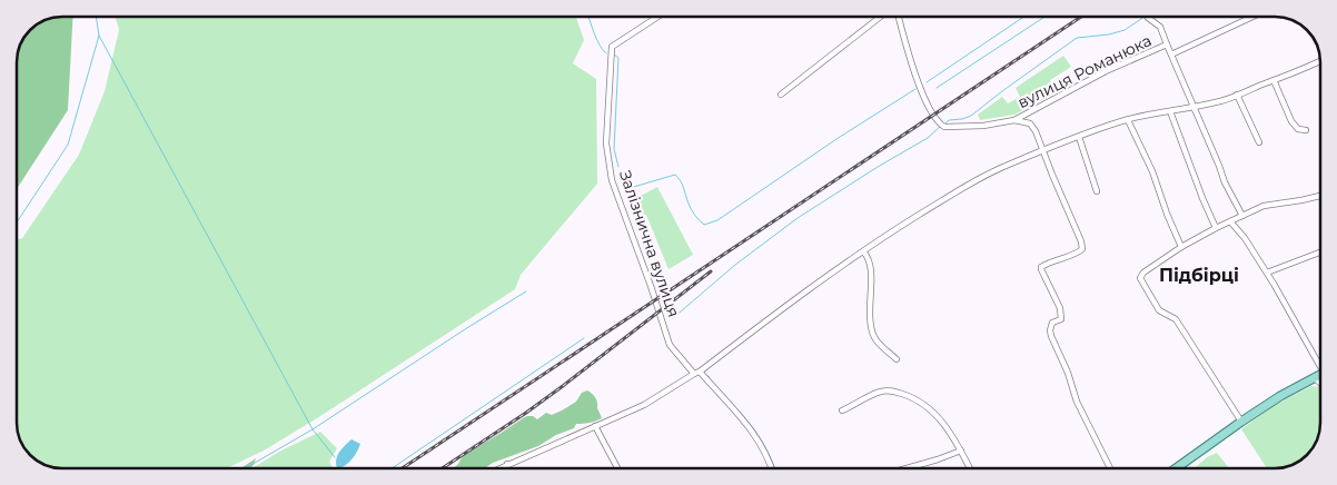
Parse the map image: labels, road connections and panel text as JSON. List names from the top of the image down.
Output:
{
  "streets": {
    "street": ["вулиця Романюка", "Залізнична вулиця"]
  },
  "districts": ["Підбірці"]
}
